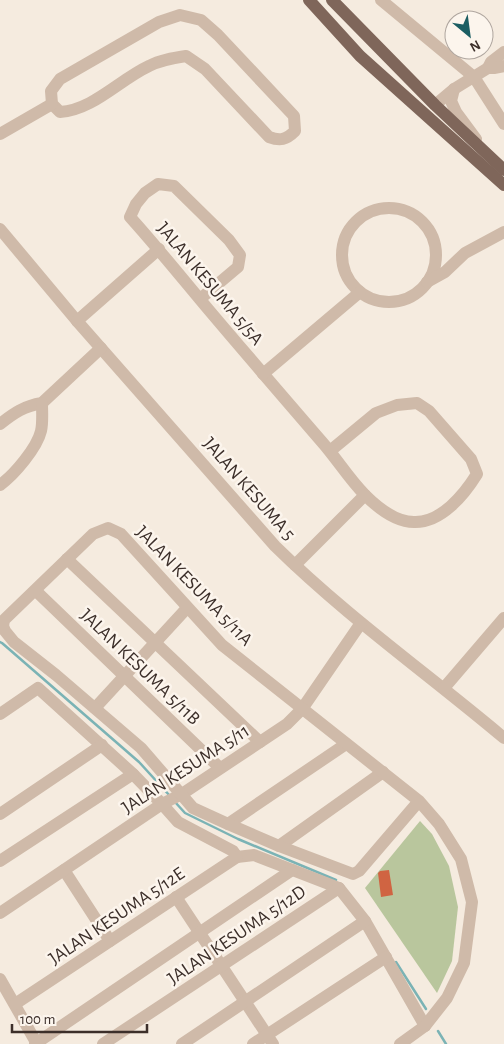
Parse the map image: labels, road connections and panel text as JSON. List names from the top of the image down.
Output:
{
  "streets": {
    "street": [
      "JALAN KESUMA 5/5A",
      "JALAN KESUMA 5",
      "JALAN KESUMA 5/11A",
      "JALAN KESUMA 5/11B",
      "JALAN KESUMA 5/11",
      "JALAN KESUMA 5/12E",
      "JALAN KESUMA 5/12D"
    ]
  },
  "crossings": [
    ["JALAN KESUMA 5", "JALAN KESUMA 5/11"],
    ["JALAN KESUMA 5/11A", "JALAN KESUMA 5/11B"],
    ["JALAN KESUMA 5/11A", "JALAN KESUMA 5/11"],
    ["JALAN KESUMA 5/11B", "JALAN KESUMA 5/11"]
  ],
  "scale_bar": "100 m",
  "north": "bottom right"
}
